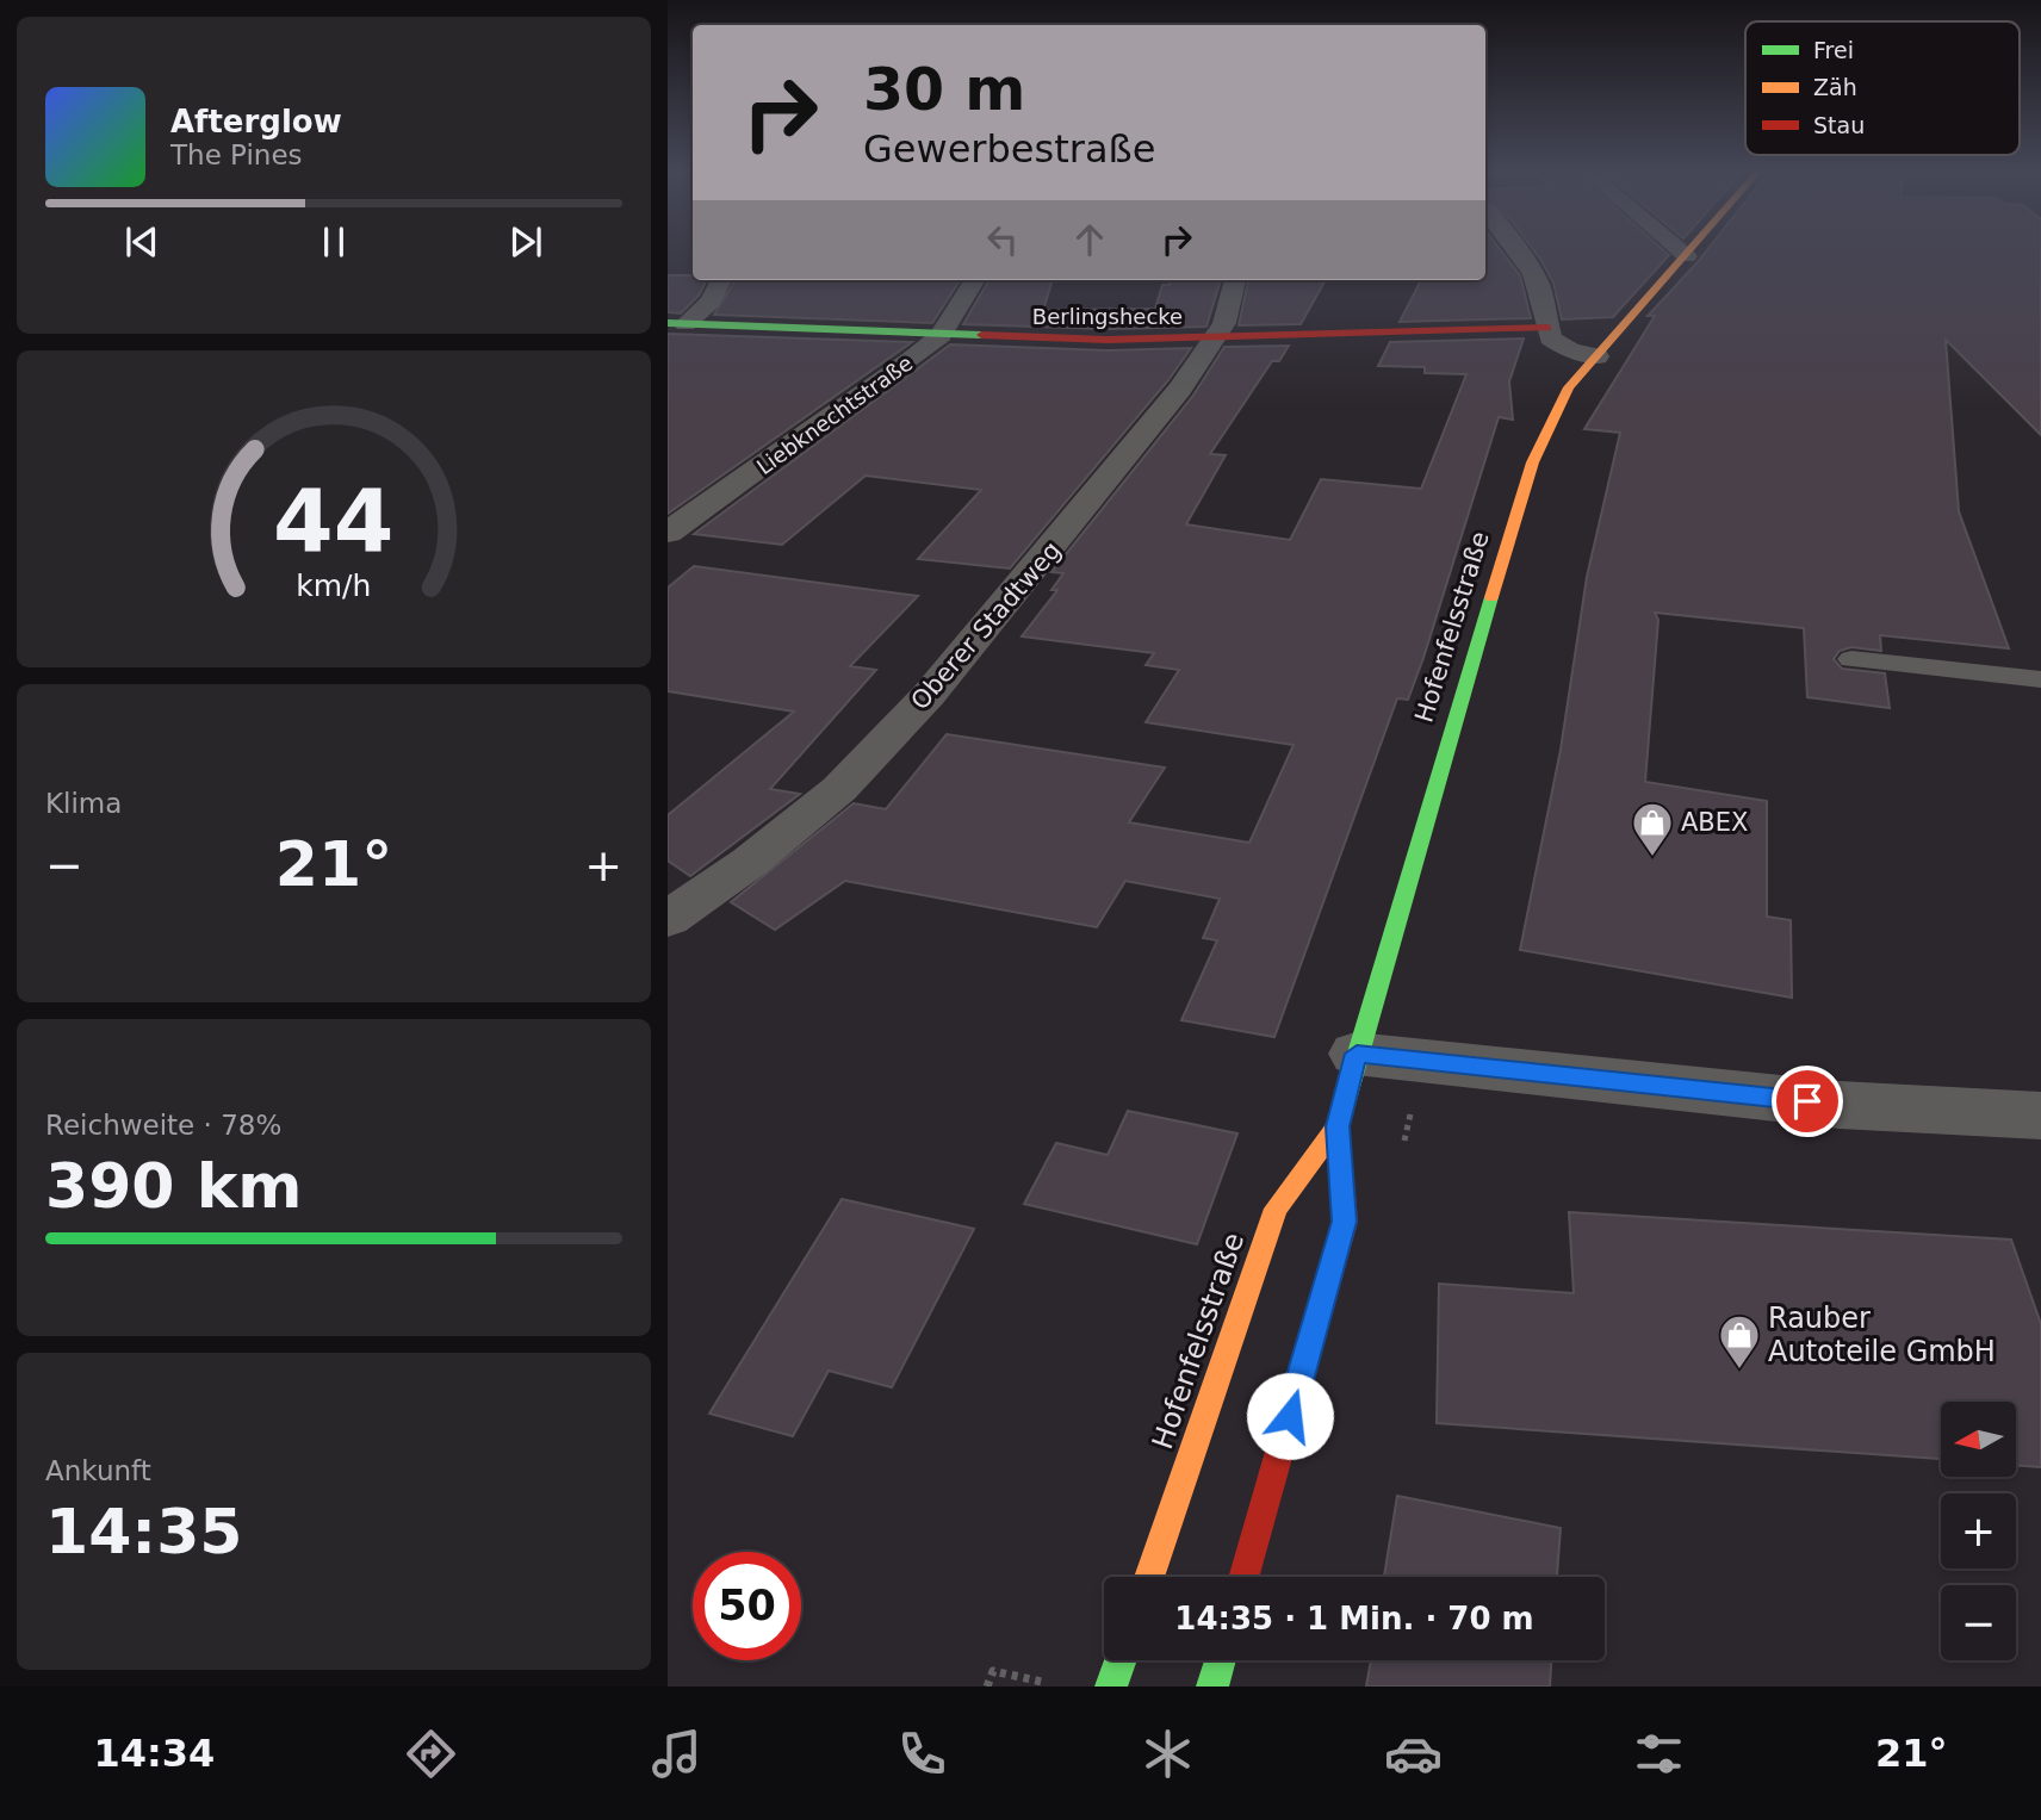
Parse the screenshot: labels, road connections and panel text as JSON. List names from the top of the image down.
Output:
{
  "streets": {
    "main road": ["Berlingshecke", "Hofenfelsstraße"],
    "street": ["Liebknechtstraße", "Oberer Stadtweg"]
  },
  "crossings": [
    ["Berlingshecke", "Liebknechtstraße"],
    ["Berlingshecke", "Oberer Stadtweg"]
  ],
  "places": {
    "shop": ["ABEX", "Rauber Autoteile GmbH"]
  },
  "legend": ["Frei", "Zäh", "Stau"],
  "north": "left",
  "page": {
    "turn": ["30 m", "Gewerbestraße"],
    "song": ["Afterglow", "The Pines"],
    "tile": [
      "Klima",
      ["Reichweite · 78%", "390 km"],
      ["Ankunft", "14:35"]
    ],
    "heat": ["−", "21°", "+"],
    "map_buttons": ["+", "−"],
    "limit": "50",
    "trip": "14:35 · 1 Min. · 70 m",
    "tabs": ["14:34", "21°"],
    "gauge": ["44", "km/h"]
  }
}
